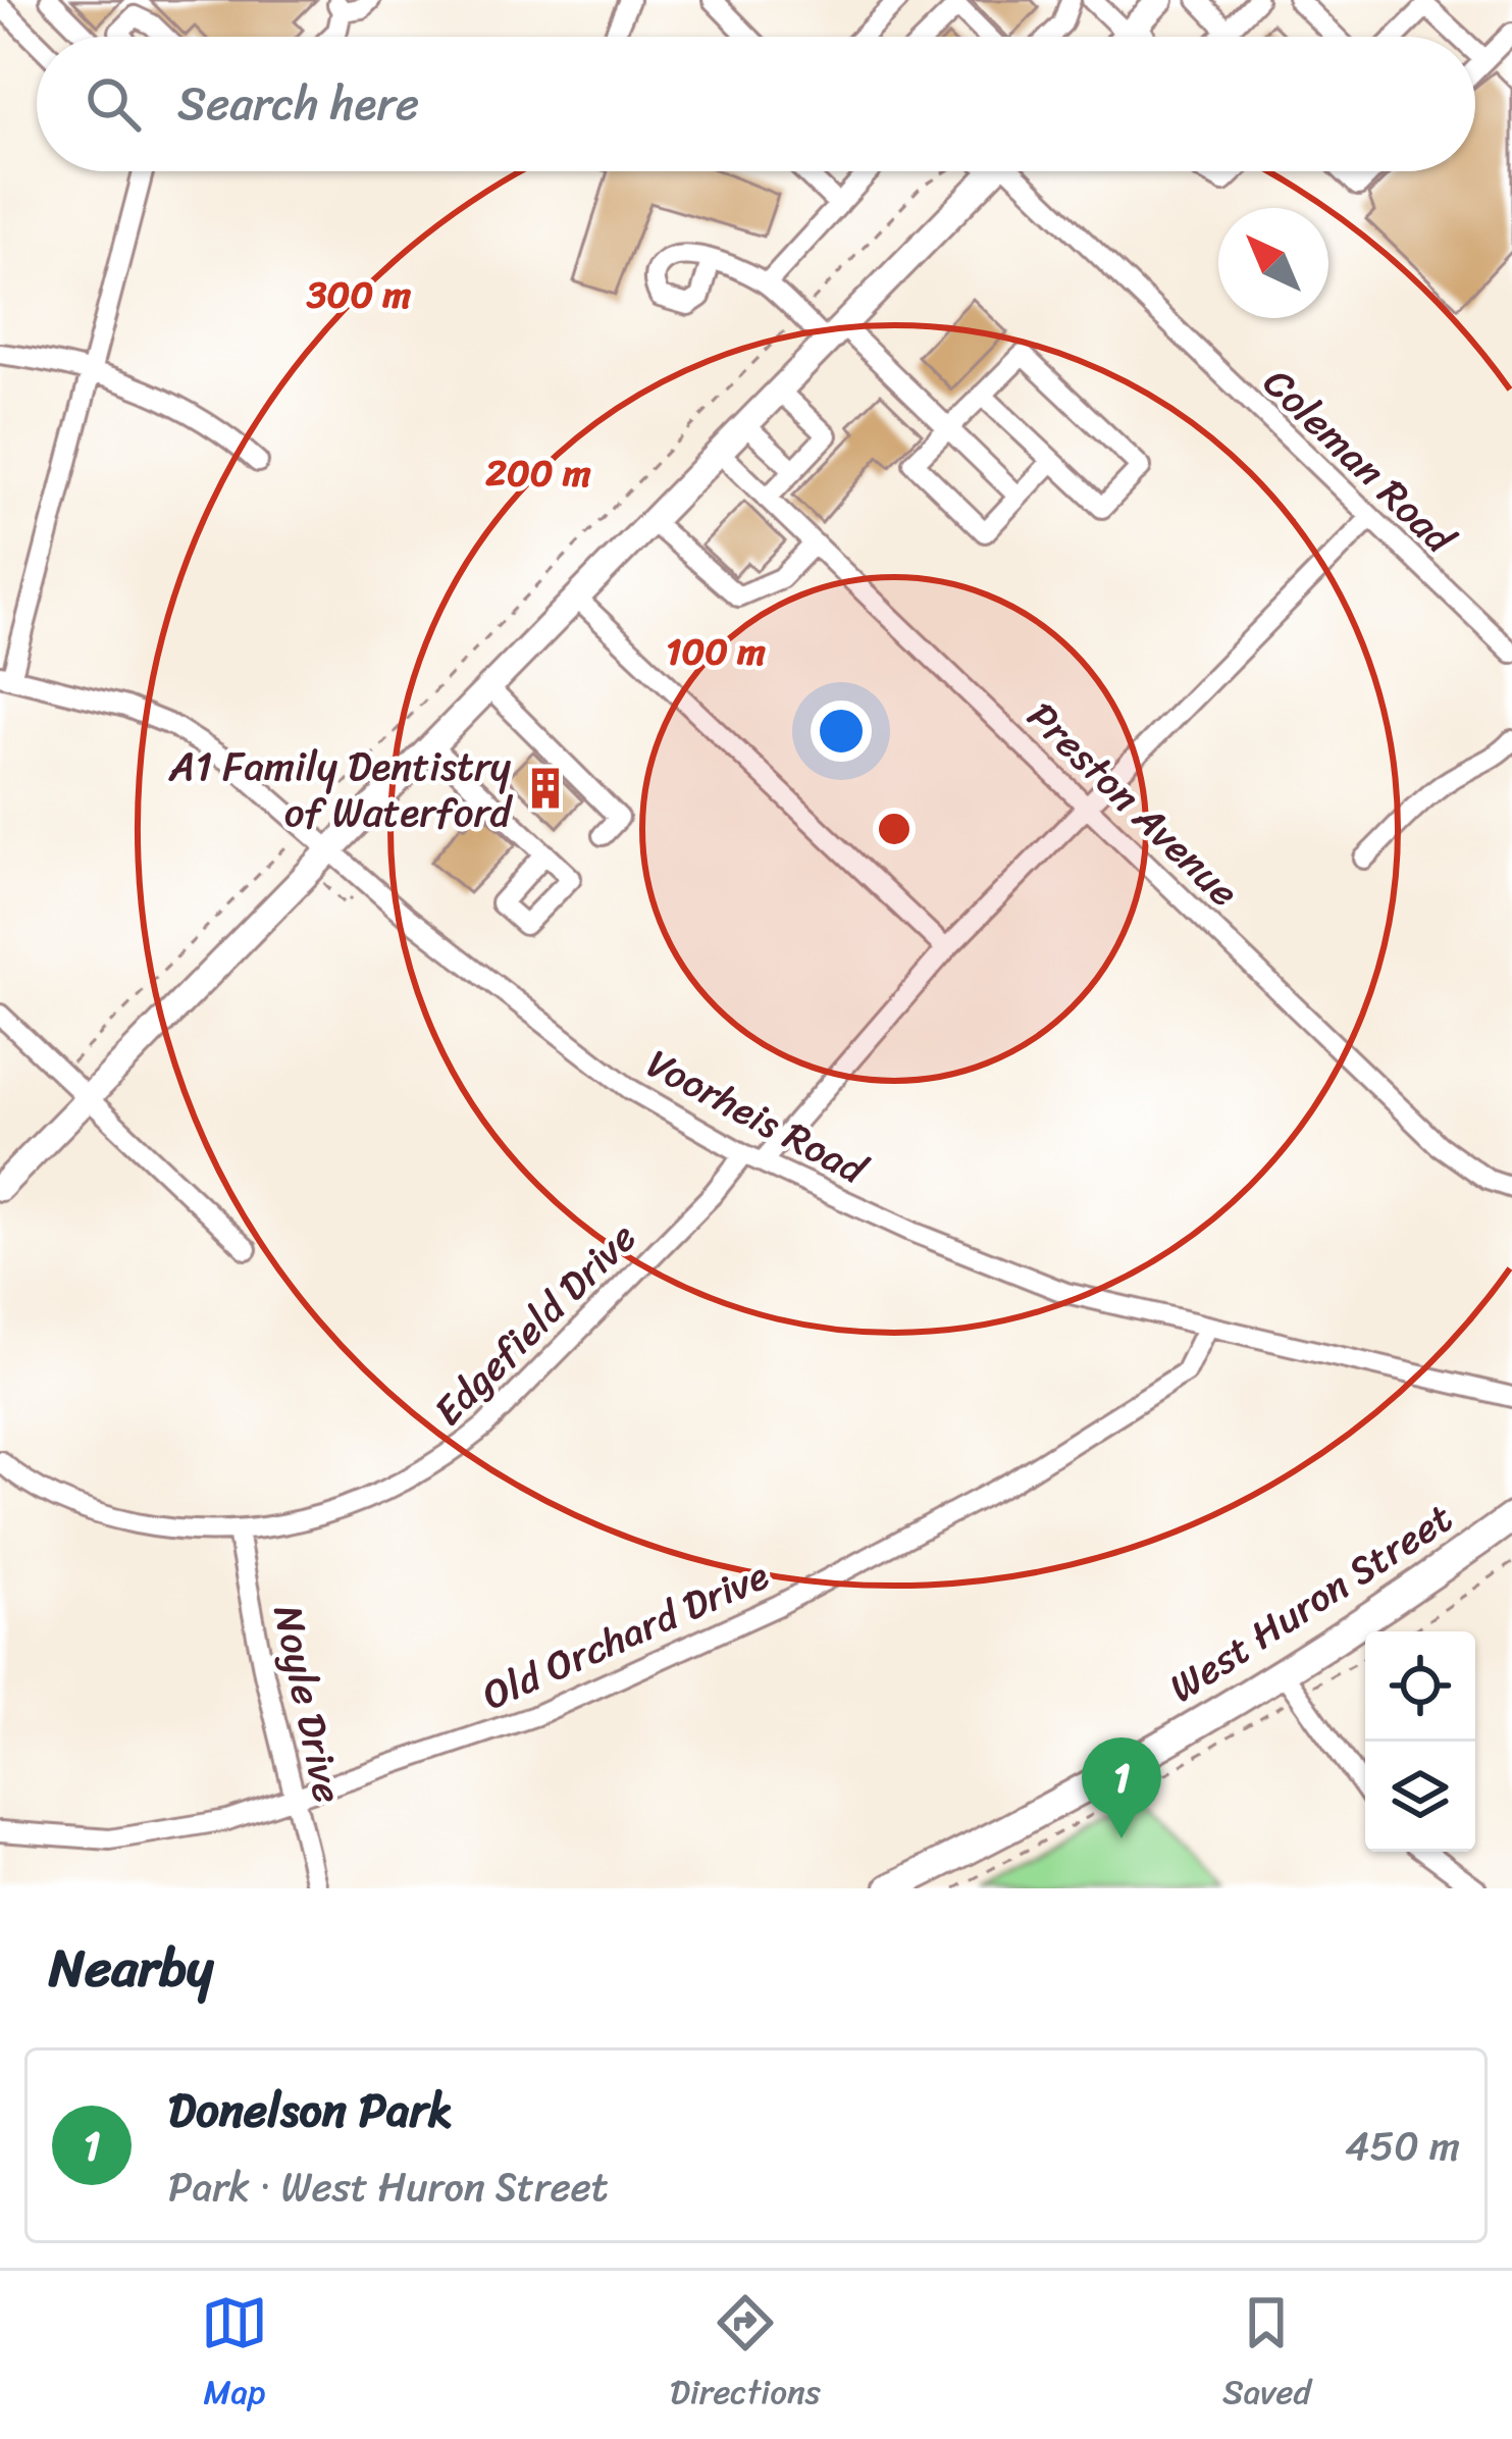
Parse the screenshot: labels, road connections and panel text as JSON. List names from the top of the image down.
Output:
{
  "streets": {
    "highway": ["West Huron Street"],
    "street": [
      "Coleman Road",
      "Preston Avenue",
      "Voorheis Road",
      "Edgefield Drive",
      "Old Orchard Drive",
      "Noyle Drive"
    ]
  },
  "crossings": [
    ["Coleman Road", "Edgefield Drive"],
    ["Preston Avenue", "Edgefield Drive"],
    ["Voorheis Road", "Edgefield Drive"],
    ["Voorheis Road", "Old Orchard Drive"],
    ["Edgefield Drive", "Noyle Drive"],
    ["Old Orchard Drive", "Noyle Drive"]
  ],
  "places": {
    "building": ["A1 Family Dentistry of Waterford"]
  },
  "north": "top left",
  "page": {
    "search": "Search here",
    "pins": "1",
    "heading": "Nearby",
    "list": [
      {
        "mark": "1",
        "name": "Donelson Park",
        "note": "Park · West Huron Street",
        "value": "450 m"
      }
    ],
    "nav": ["Map", "Directions", "Saved"]
  },
  "rings": ["300 m", "200 m", "100 m"]
}
